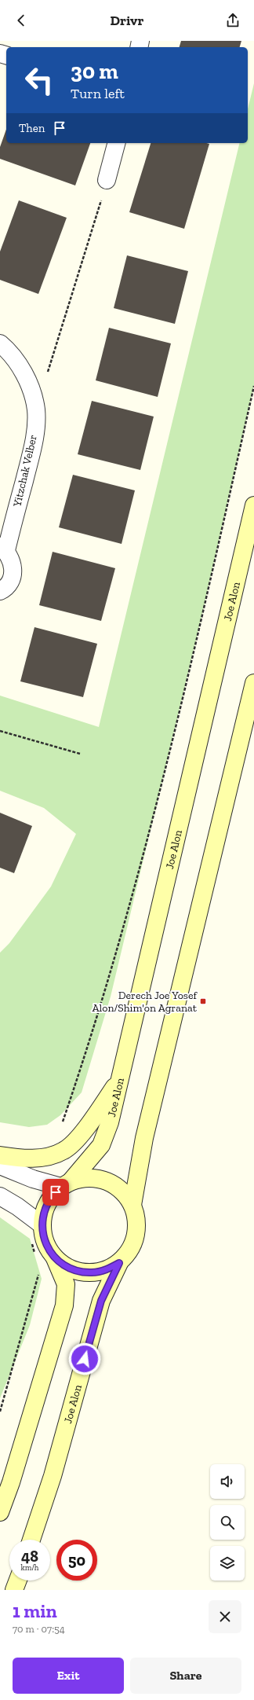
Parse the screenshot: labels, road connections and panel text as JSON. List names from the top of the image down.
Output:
{
  "streets": {
    "main road": ["Joe Alon"],
    "street": ["Yitzchak Velber"]
  },
  "places": {
    "transit": ["Derech Joe Yosef Alon/Shim'on Agranat"]
  },
  "page": {
    "header": "Drivr",
    "turn": ["30 m", "Turn left"],
    "then": "Then",
    "speed": "48 km/h",
    "limit": "50",
    "heading": ["1 min", "70 m · 07:54"],
    "buttons": ["Exit", "Share"]
  }
}
